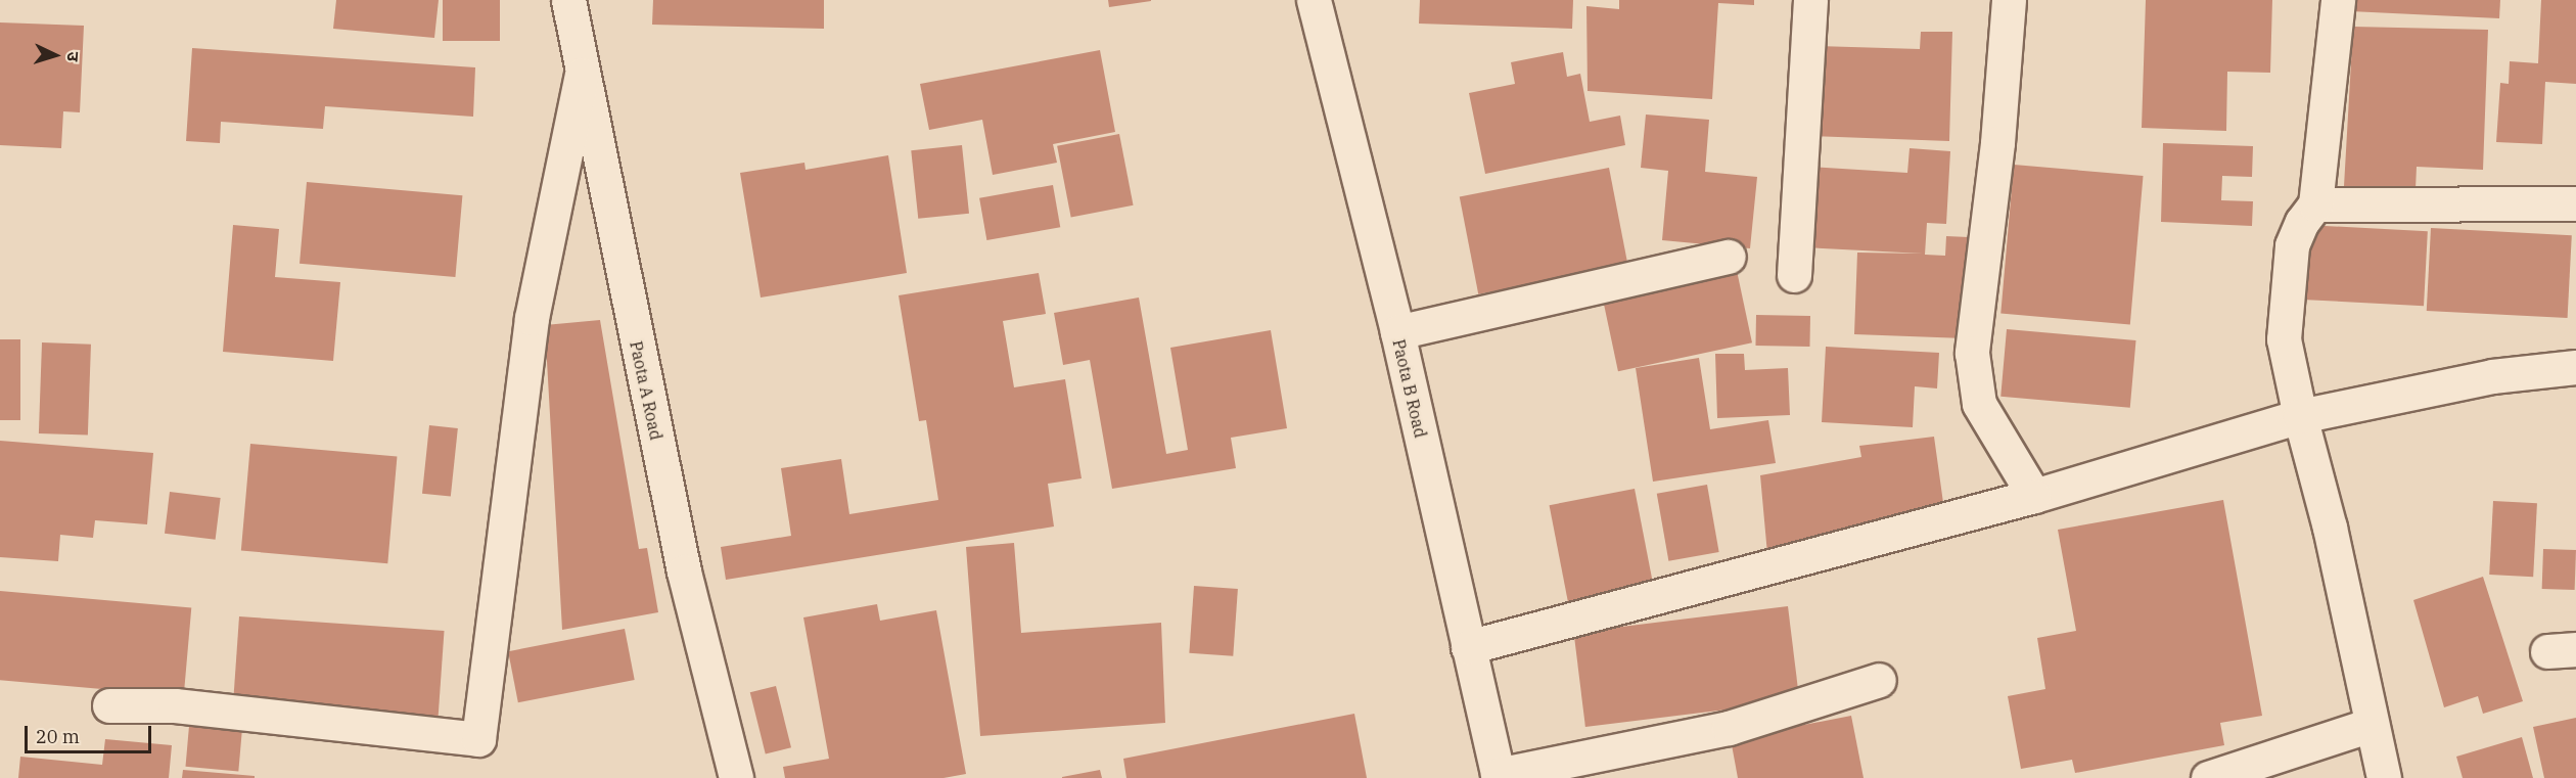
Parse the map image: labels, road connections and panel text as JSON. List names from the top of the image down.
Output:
{
  "streets": {
    "street": ["Paota B Road", "Paota A Road"]
  },
  "scale_bar": "20 m",
  "north": "right"
}
